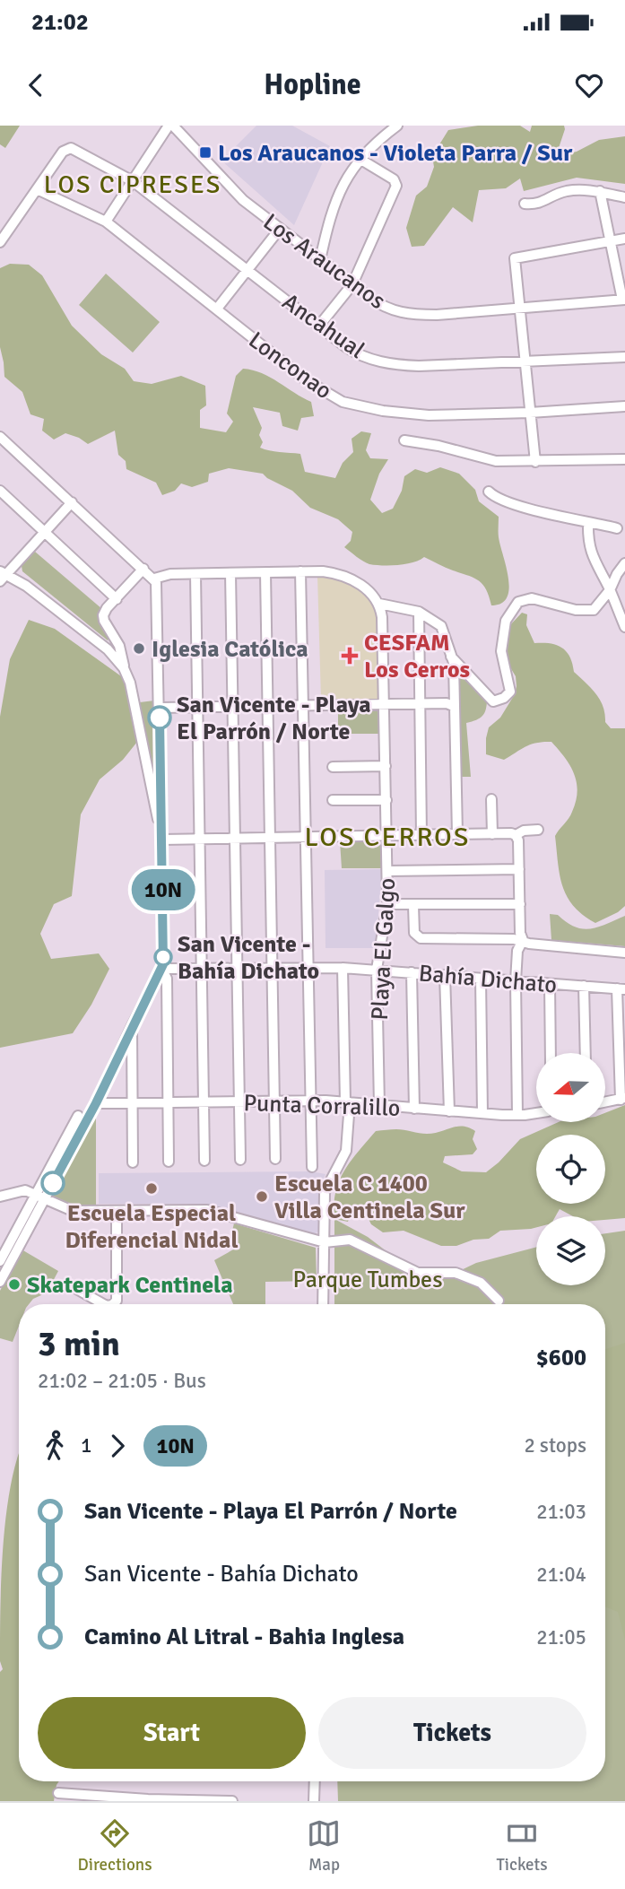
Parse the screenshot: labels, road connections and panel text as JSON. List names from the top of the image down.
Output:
{
  "streets": {
    "street": [
      "Los Araucanos",
      "Ancahual",
      "Lonconao",
      "Playa El Galgo",
      "Bahía Dichato",
      "Punta Corralillo"
    ]
  },
  "crossings": [
    ["Ancahual", "Lonconao"],
    ["Playa El Galgo", "Bahía Dichato"],
    ["Playa El Galgo", "Punta Corralillo"]
  ],
  "districts": ["LOS CIPRESES", "LOS CERROS"],
  "parks": ["Parque Tumbes"],
  "places": {
    "transit": ["Los Araucanos - Violeta Parra / Sur"],
    "other": [
      "Iglesia Católica",
      "San Vicente - Playa El Parrón / Norte",
      "San Vicente - Bahía Dichato",
      "Escuela Especial Diferencial Nidal",
      "Escuela C 1400 Villa Centinela Sur",
      "Skatepark Centinela"
    ],
    "health": ["CESFAM Los Cerros"]
  },
  "lines": ["bus line 10N"],
  "north": "left",
  "page": {
    "status": "21:02",
    "header": "Hopline",
    "on_map": "10N",
    "heading": ["3 min", "21:02 – 21:05 · Bus", "$600"],
    "legs": ["1", "10N", "2 stops"],
    "list": [
      {
        "name": "San Vicente - Playa El Parrón / Norte",
        "value": "21:03"
      },
      {
        "name": "San Vicente - Bahía Dichato",
        "value": "21:04"
      },
      {
        "name": "Camino Al Litral - Bahia Inglesa",
        "value": "21:05"
      }
    ],
    "buttons": ["Start", "Tickets"],
    "tabs": ["Directions", "Map", "Tickets"]
  }
}
